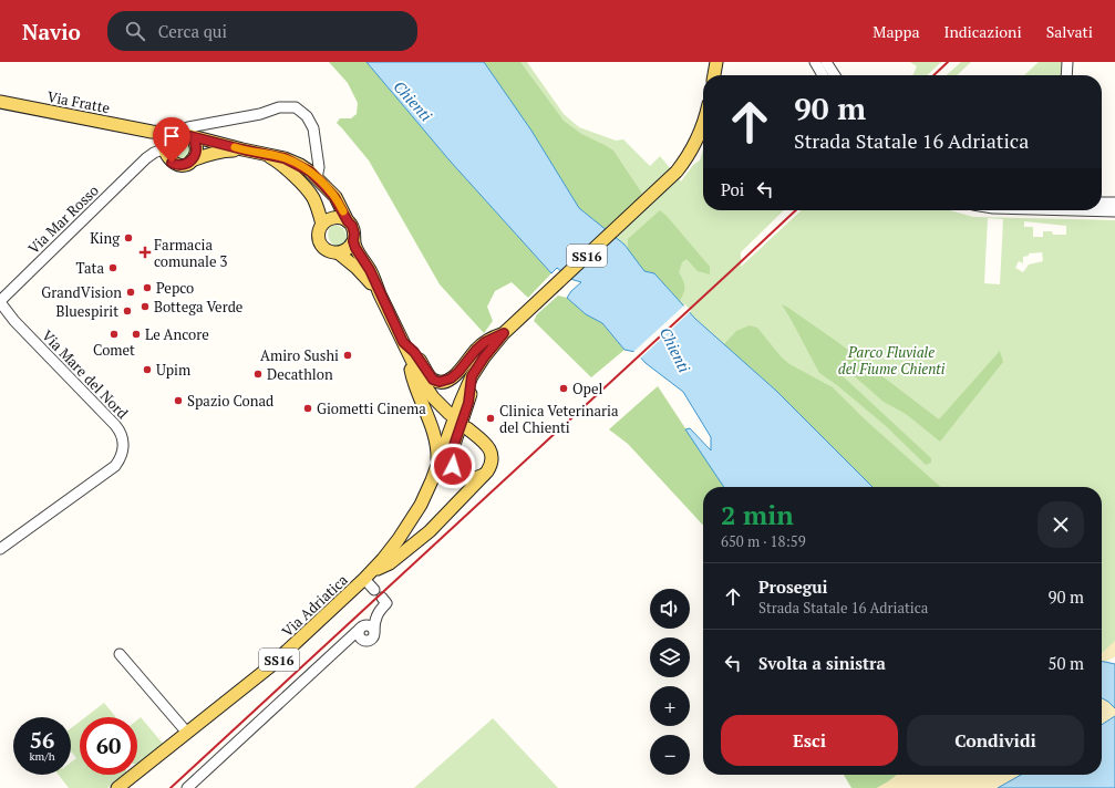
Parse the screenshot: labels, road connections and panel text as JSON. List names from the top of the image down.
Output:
{
  "streets": {
    "main road": ["Via Fratte", "SS16", "Via Adriatica"],
    "street": ["Via Mar Rosso", "Via Mare del Nord"]
  },
  "crossings": [
    ["Via Fratte", "Via Mar Rosso"],
    ["Via Mar Rosso", "Via Mare del Nord"],
    ["SS16", "Via Adriatica"]
  ],
  "water": ["Chienti"],
  "parks": ["Parco Fluviale del Fiume Chienti"],
  "places": {
    "other": [
      "King",
      "Tata",
      "Pepco",
      "GrandVision",
      "Bottega Verde",
      "Bluespirit",
      "Comet",
      "Le Ancore",
      "Amiro Sushi",
      "Upim",
      "Decathlon",
      "Opel",
      "Spazio Conad",
      "Giometti Cinema",
      "Clinica Veterinaria del Chienti"
    ],
    "health": ["Farmacia comunale 3"]
  },
  "page": {
    "header": "Navio",
    "search": "Cerca qui",
    "nav": ["Mappa", "Indicazioni", "Salvati"],
    "turn": ["90 m", "Strada Statale 16 Adriatica"],
    "then": "Poi",
    "heading": ["2 min", "650 m · 18:59"],
    "list": [
      {
        "name": "Prosegui",
        "note": "Strada Statale 16 Adriatica",
        "value": "90 m"
      },
      {
        "name": "Svolta a sinistra",
        "value": "50 m"
      }
    ],
    "map_buttons": ["+", "−"],
    "buttons": ["Esci", "Condividi"],
    "speed": "56 km/h",
    "limit": "60"
  }
}
